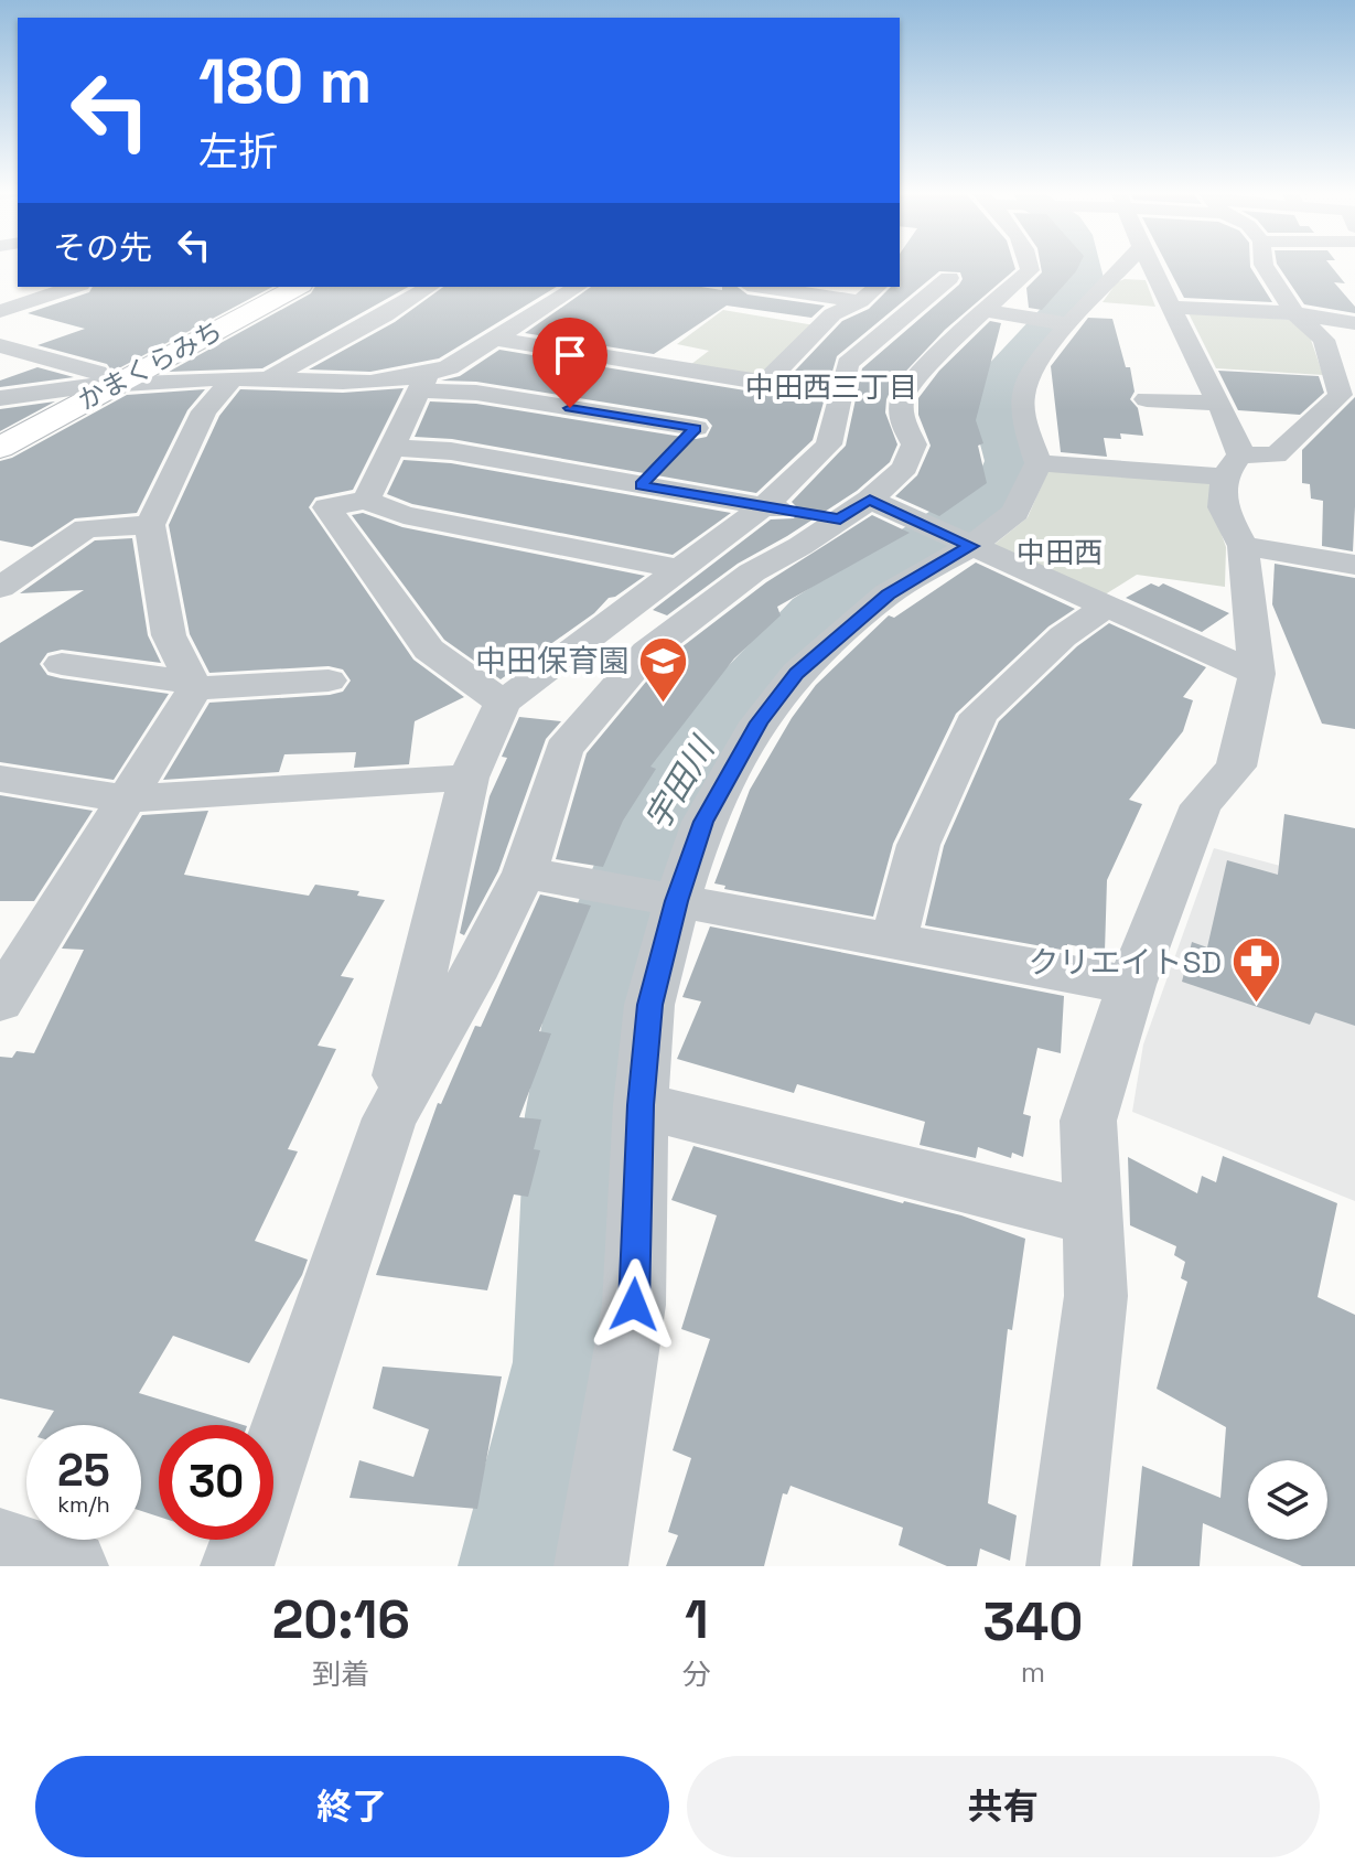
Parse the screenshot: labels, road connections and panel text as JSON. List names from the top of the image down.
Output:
{
  "streets": {
    "main road": ["かまくらみち"]
  },
  "districts": ["中田西三丁目", "中田西"],
  "water": ["宇田川"],
  "places": {
    "school or university": ["中田保育園"],
    "pharmacy": ["クリエイトSD"]
  },
  "page": {
    "turn": ["180 m", "左折"],
    "then": "その先",
    "speed": "25 km/h",
    "limit": "30",
    "eta": [
      "20:16",
      "到着",
      "1",
      "分",
      "340",
      "m"
    ],
    "buttons": ["終了", "共有"]
  }
}
